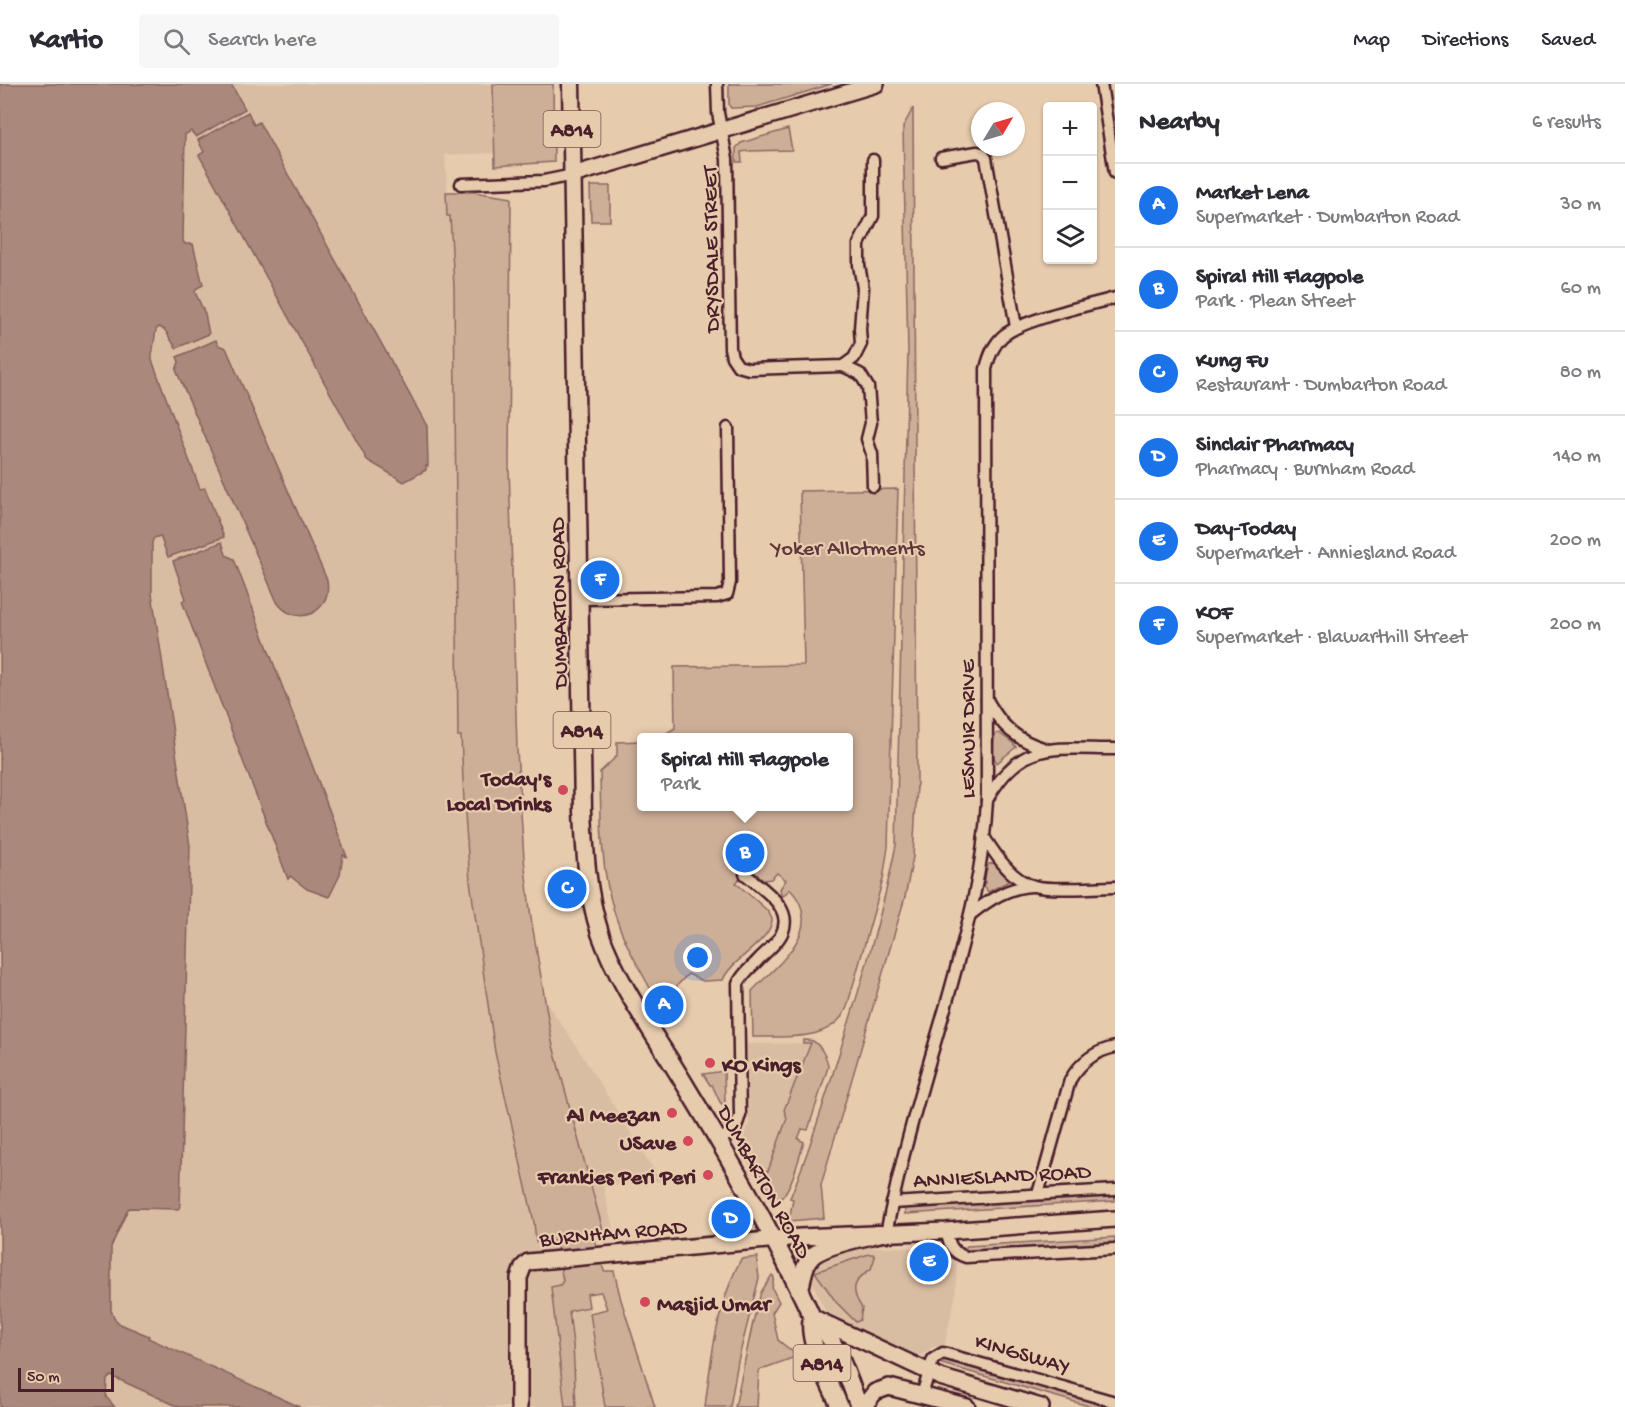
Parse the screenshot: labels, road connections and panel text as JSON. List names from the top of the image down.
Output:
{
  "streets": {
    "main road": ["A814", "DUMBARTON ROAD"],
    "street": [
      "DRYSDALE STREET",
      "LESMUIR DRIVE",
      "ANNIESLAND ROAD",
      "BURNHAM ROAD",
      "KINGSWAY"
    ]
  },
  "crossings": [
    ["DUMBARTON ROAD", "BURNHAM ROAD"],
    ["LESMUIR DRIVE", "ANNIESLAND ROAD"]
  ],
  "parks": ["Yoker Allotments"],
  "places": [
    "Today's Local Drinks",
    "KO Kings",
    "Al Meezan",
    "USave",
    "Frankies Peri Peri",
    "Masjid Umar"
  ],
  "scale_bar": "50 m",
  "north": "top right",
  "page": {
    "header": "Kartio",
    "search": "Search here",
    "nav": ["Map", "Directions", "Saved"],
    "heading": ["Nearby", "6 results"],
    "map_buttons": ["+", "−"],
    "list": [
      {
        "mark": "A",
        "name": "Market Lena",
        "note": "Supermarket · Dumbarton Road",
        "value": "30 m"
      },
      {
        "mark": "B",
        "name": "Spiral Hill Flagpole",
        "note": "Park · Plean Street",
        "value": "60 m"
      },
      {
        "mark": "C",
        "name": "Kung Fu",
        "note": "Restaurant · Dumbarton Road",
        "value": "80 m"
      },
      {
        "mark": "D",
        "name": "Sinclair Pharmacy",
        "note": "Pharmacy · Burnham Road",
        "value": "140 m"
      },
      {
        "mark": "E",
        "name": "Day-Today",
        "note": "Supermarket · Anniesland Road",
        "value": "200 m"
      },
      {
        "mark": "F",
        "name": "KOF",
        "note": "Supermarket · Blawarthill Street",
        "value": "200 m"
      }
    ],
    "pins": [
      "F",
      "B",
      "C",
      "A",
      "D",
      "E"
    ],
    "popup": ["Spiral Hill Flagpole", "Park"],
    "scale": "50 m"
  }
}
